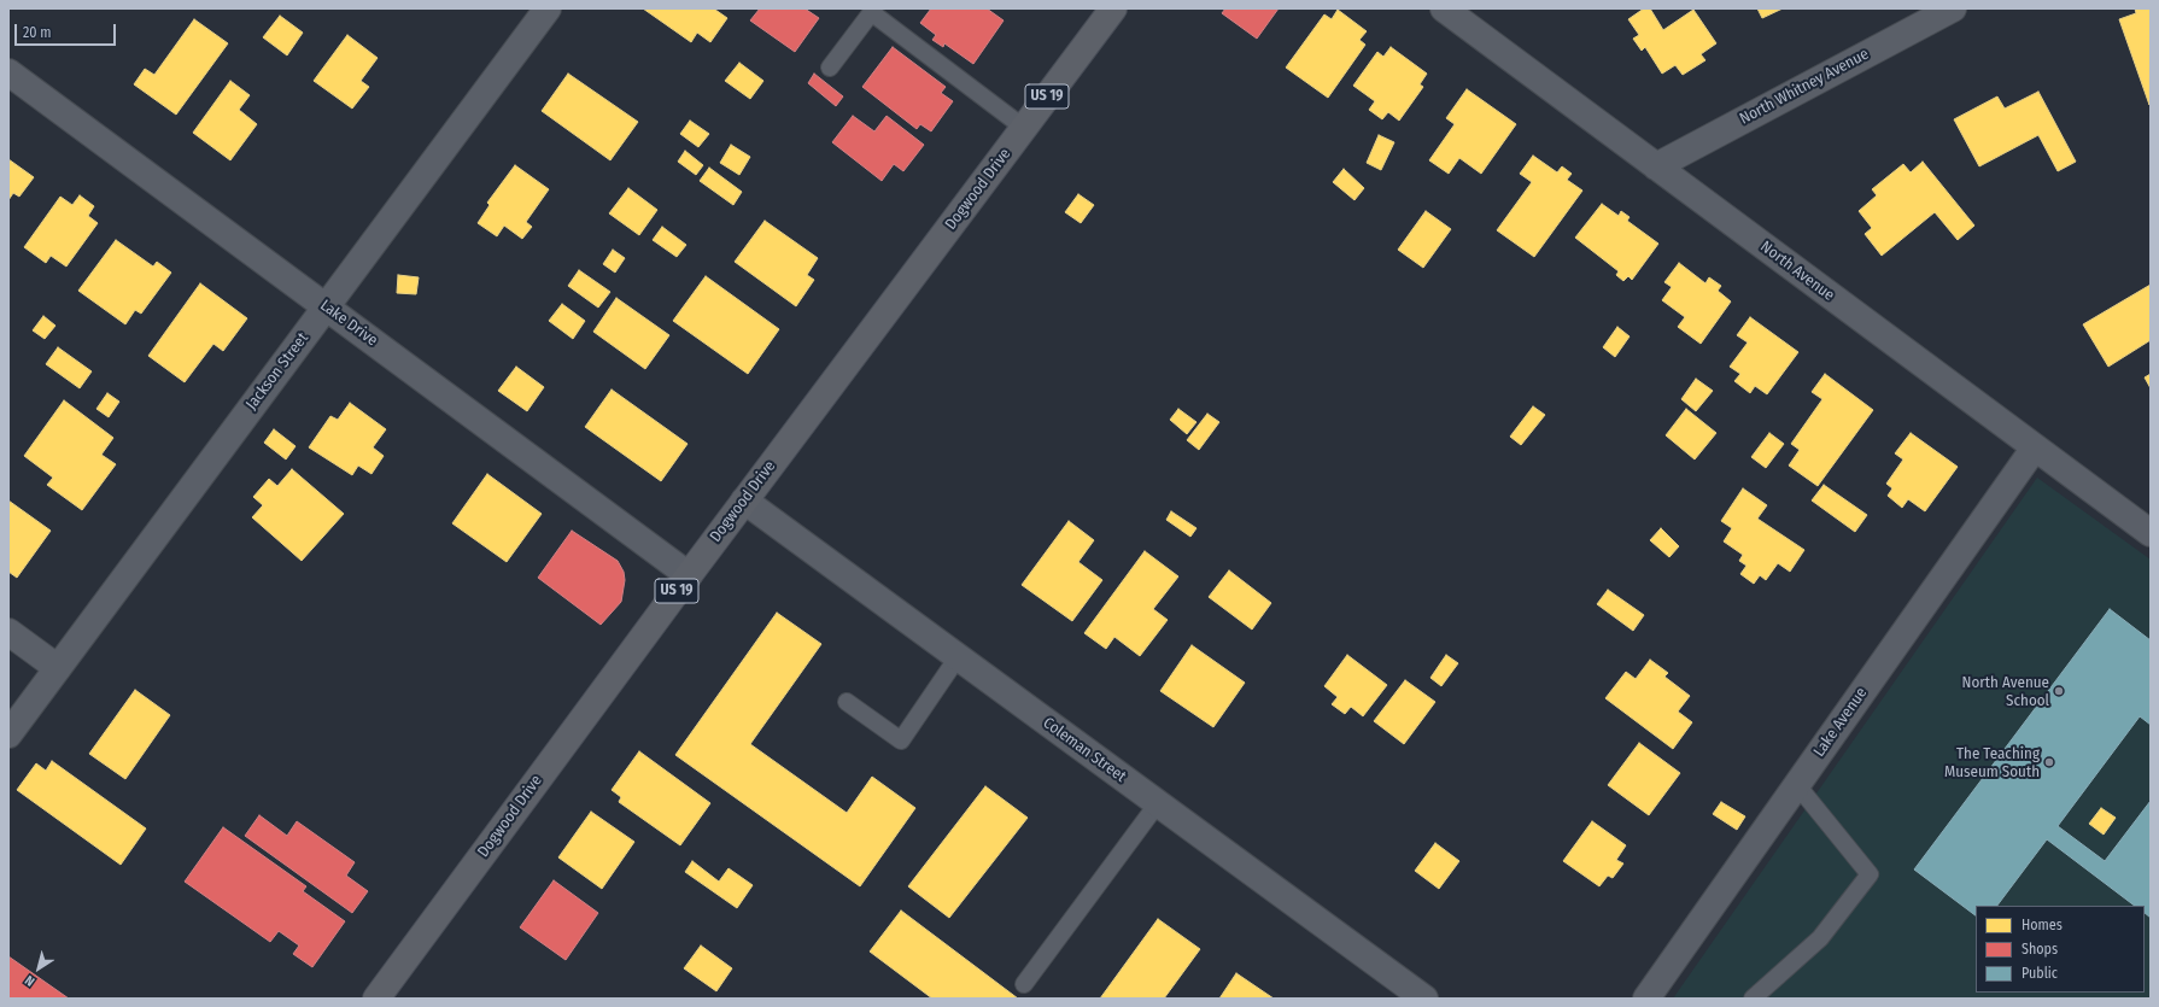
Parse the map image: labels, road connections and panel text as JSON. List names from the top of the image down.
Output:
{
  "streets": {
    "main road": ["US 19", "Dogwood Drive"],
    "street": [
      "North Whitney Avenue",
      "North Avenue",
      "Lake Drive",
      "Jackson Street",
      "Lake Avenue",
      "Coleman Street"
    ]
  },
  "crossings": [
    ["North Whitney Avenue", "North Avenue"],
    ["Dogwood Drive", "Lake Drive"],
    ["Dogwood Drive", "Coleman Street"],
    ["North Avenue", "Lake Avenue"],
    ["Lake Drive", "Jackson Street"]
  ],
  "places": ["North Avenue School", "The Teaching Museum South"],
  "legend": ["Homes", "Shops", "Public"],
  "scale_bar": "20 m",
  "north": "bottom left"
}
